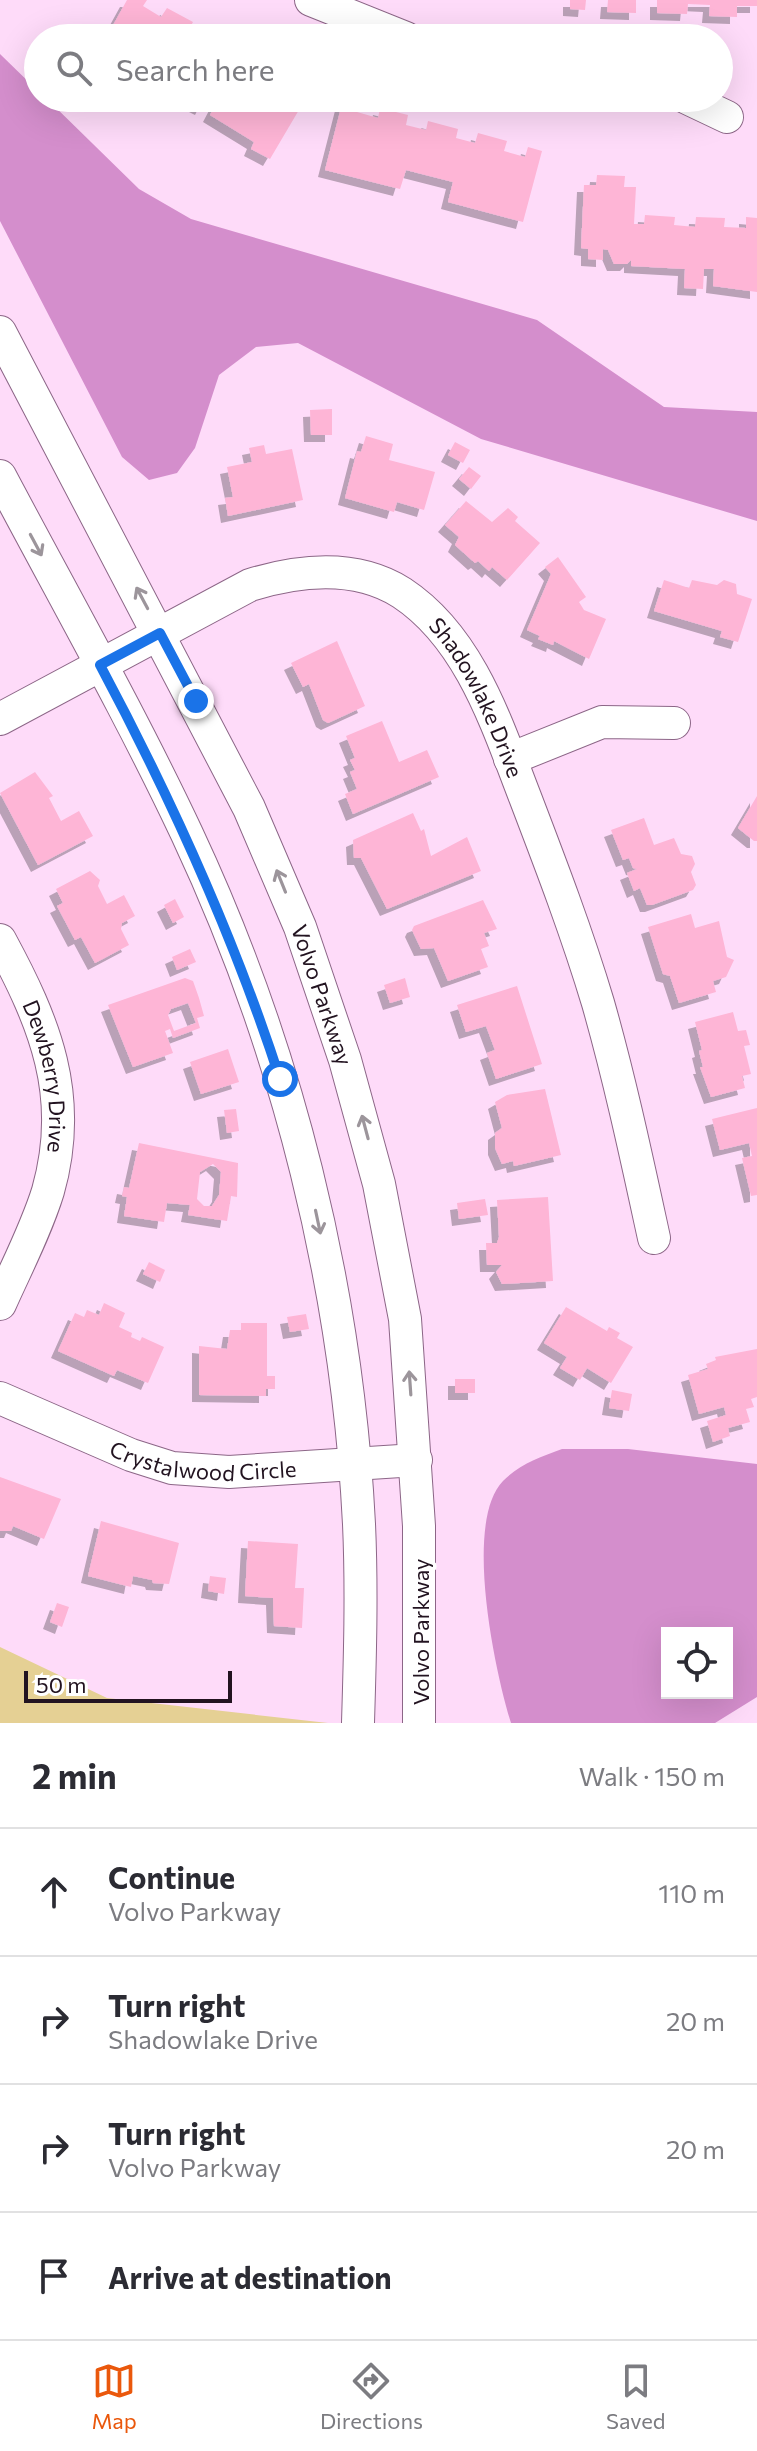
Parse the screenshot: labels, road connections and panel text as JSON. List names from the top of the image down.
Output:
{
  "streets": {
    "street": [
      "Shadowlake Drive",
      "Volvo Parkway",
      "Dewberry Drive",
      "Crystalwood Circle"
    ]
  },
  "crossings": [
    ["Shadowlake Drive", "Volvo Parkway"],
    ["Volvo Parkway", "Crystalwood Circle"]
  ],
  "scale_bar": "50 m",
  "page": {
    "search": "Search here",
    "scale": "50 m",
    "heading": ["2 min", "Walk · 150 m"],
    "list": [
      ["Continue", "Volvo Parkway", "110 m"],
      ["Turn right", "Shadowlake Drive", "20 m"],
      ["Turn right", "Volvo Parkway", "20 m"],
      "Arrive at destination"
    ],
    "nav": ["Map", "Directions", "Saved"]
  }
}
